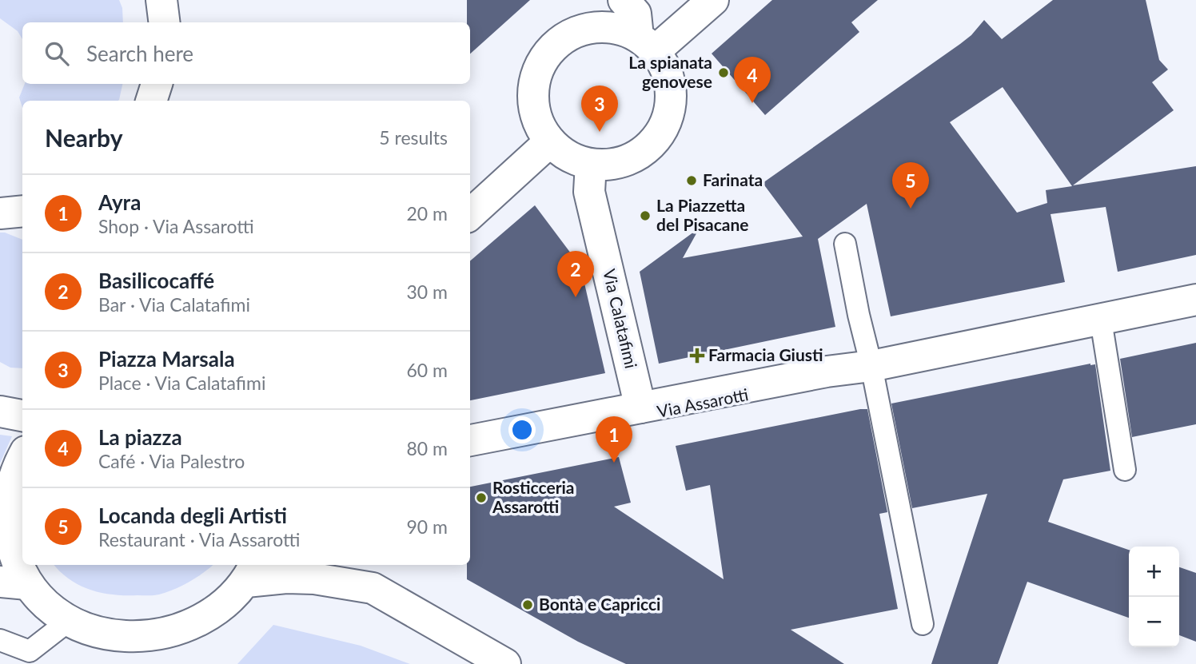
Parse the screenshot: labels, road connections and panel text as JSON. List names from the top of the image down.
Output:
{
  "streets": {
    "main road": ["Via Calatafimi", "Via Assarotti"]
  },
  "crossings": [
    ["Via Calatafimi", "Via Assarotti"]
  ],
  "places": {
    "other": [
      "La spianata genovese",
      "Farinata",
      "La Piazzetta del Pisacane",
      "Rosticceria Assarotti",
      "Bontà e Capricci"
    ],
    "health": ["Farmacia Giusti"]
  },
  "page": {
    "search": "Search here",
    "pins": [
      "4",
      "3",
      "5",
      "2",
      "1"
    ],
    "heading": ["Nearby", "5 results"],
    "list": [
      {
        "mark": "1",
        "name": "Ayra",
        "note": "Shop · Via Assarotti",
        "value": "20 m"
      },
      {
        "mark": "2",
        "name": "Basilicocaffé",
        "note": "Bar · Via Calatafimi",
        "value": "30 m"
      },
      {
        "mark": "3",
        "name": "Piazza Marsala",
        "note": "Place · Via Calatafimi",
        "value": "60 m"
      },
      {
        "mark": "4",
        "name": "La piazza",
        "note": "Café · Via Palestro",
        "value": "80 m"
      },
      {
        "mark": "5",
        "name": "Locanda degli Artisti",
        "note": "Restaurant · Via Assarotti",
        "value": "90 m"
      }
    ],
    "map_buttons": ["+", "−"]
  }
}
